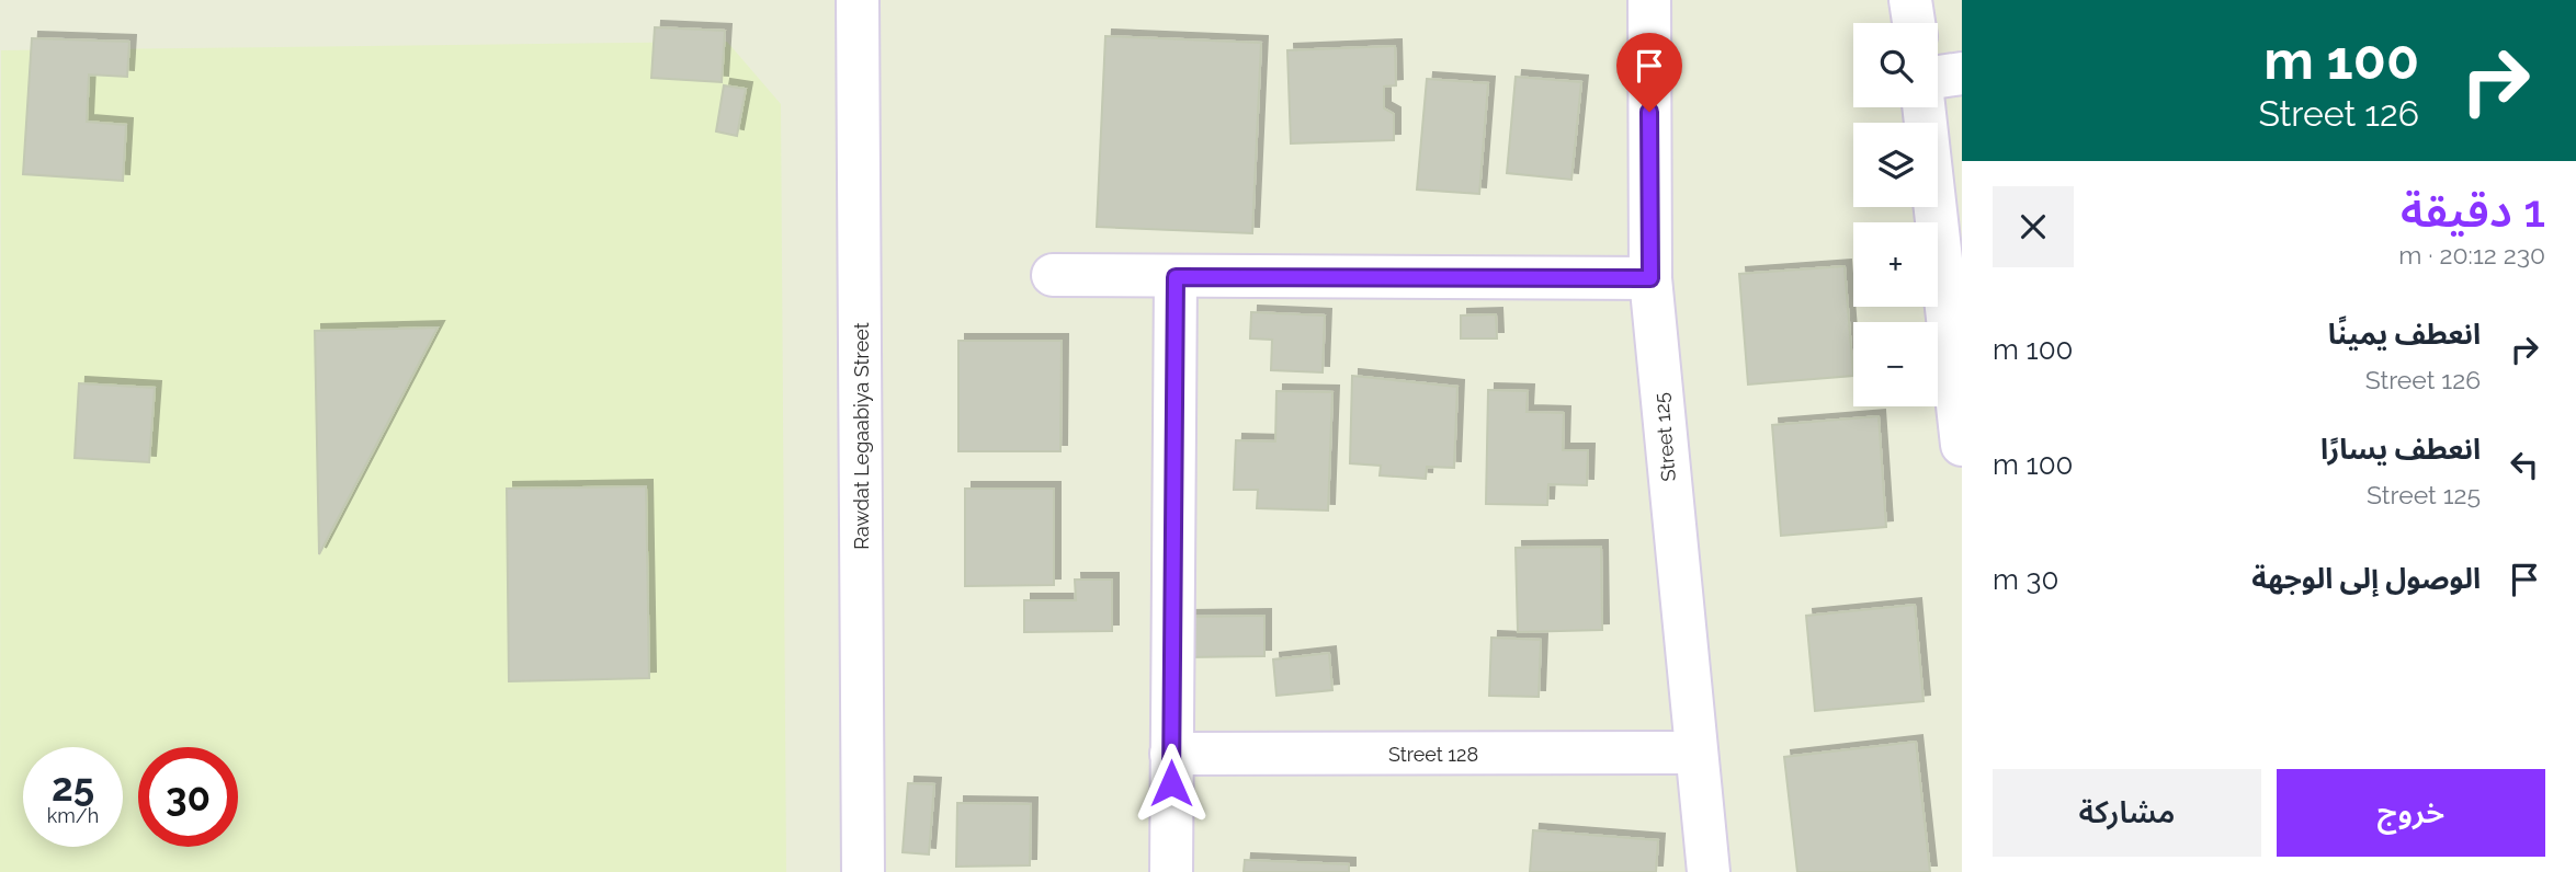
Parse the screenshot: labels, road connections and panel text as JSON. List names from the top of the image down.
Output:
{
  "streets": {
    "street": ["Rawdat Legaabiya Street", "Street 125", "Street 128"]
  },
  "crossings": [
    ["Street 125", "Street 128"]
  ],
  "page": {
    "turn": ["100 m", "Street 126"],
    "map_buttons": ["+", "−"],
    "heading": ["1 دقيقة", "230 m · 20:12"],
    "list": [
      {
        "name": "انعطف يمينًا",
        "note": "Street 126",
        "value": "100 m"
      },
      {
        "name": "انعطف يسارًا",
        "note": "Street 125",
        "value": "100 m"
      },
      {
        "name": "الوصول إلى الوجهة",
        "value": "30 m"
      }
    ],
    "speed": "25 km/h",
    "limit": "30",
    "buttons": ["خروج", "مشاركة"]
  }
}
